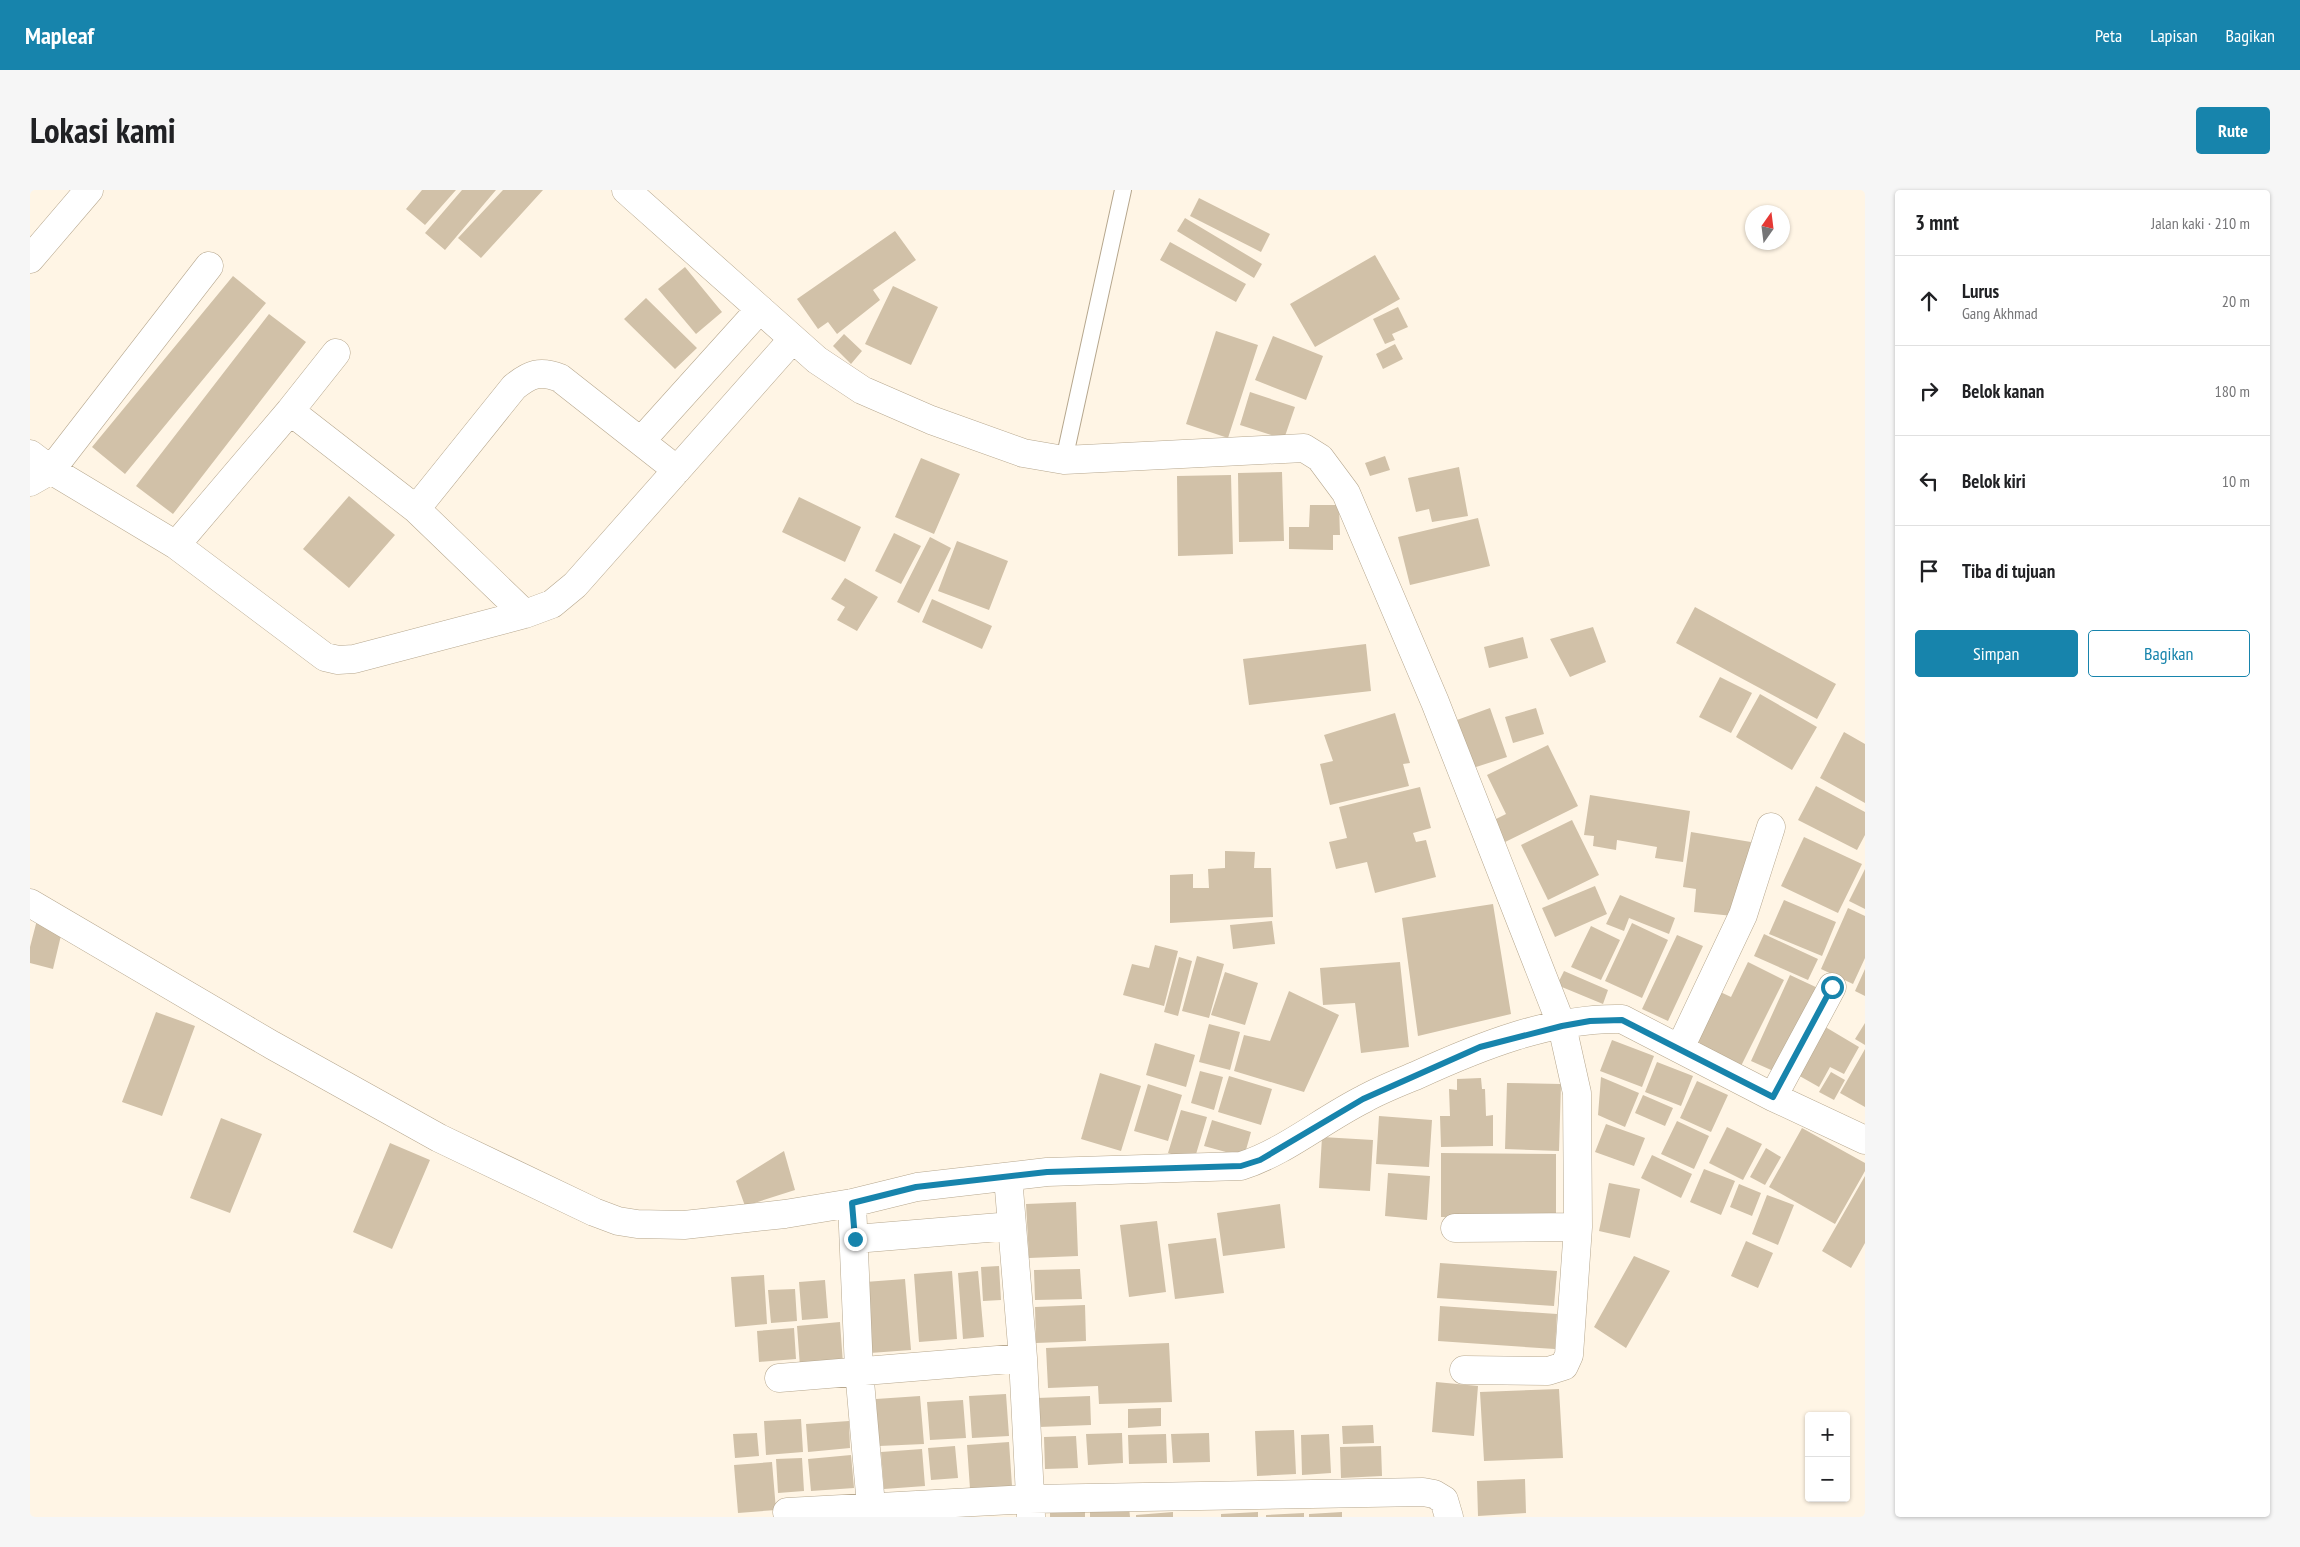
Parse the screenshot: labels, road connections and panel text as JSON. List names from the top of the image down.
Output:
{
  "north": "top",
  "page": {
    "header": "Mapleaf",
    "nav": ["Peta", "Lapisan", "Bagikan"],
    "title": "Lokasi kami",
    "buttons": [
      "Rute",
      ["Simpan", "Bagikan"]
    ],
    "heading": ["3 mnt", "Jalan kaki · 210 m"],
    "list": [
      ["Lurus", "Gang Akhmad", "20 m"],
      ["Belok kanan", "180 m"],
      ["Belok kiri", "10 m"],
      "Tiba di tujuan"
    ],
    "map_buttons": ["+", "−"]
  }
}
